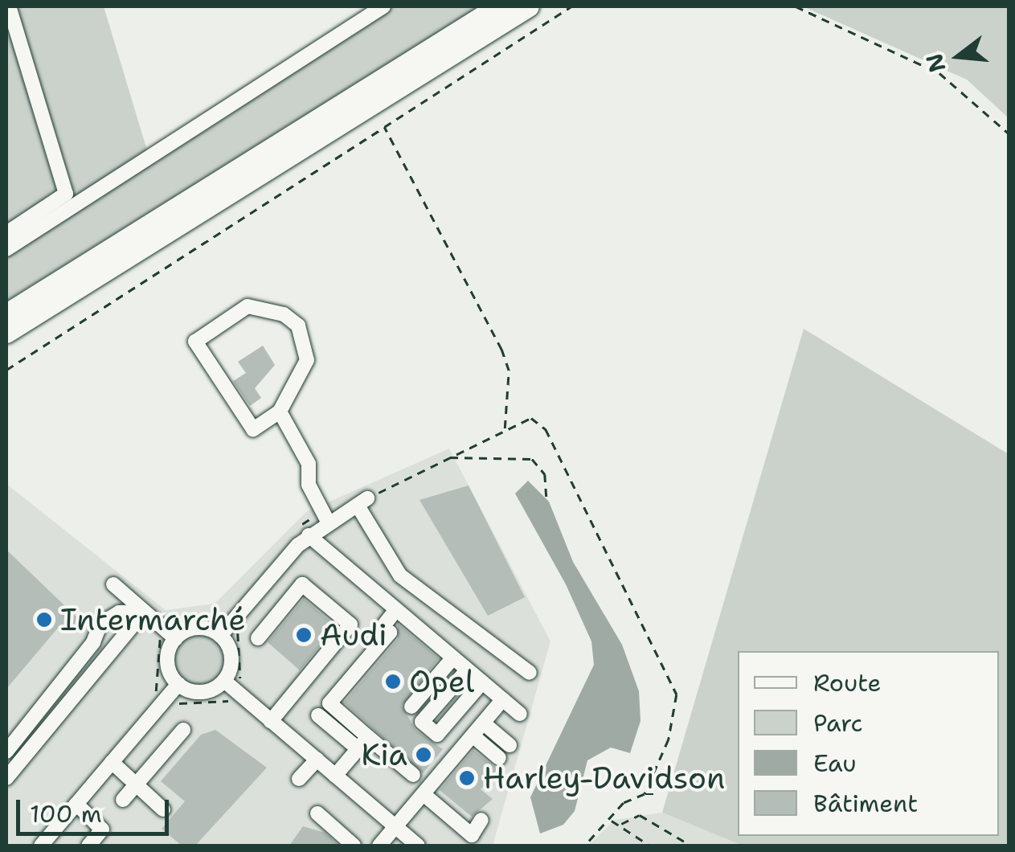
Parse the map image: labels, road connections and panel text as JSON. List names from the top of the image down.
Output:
{
  "places": [
    "Intermarché",
    "Audi",
    "Opel",
    "Kia",
    "Harley-Davidson"
  ],
  "legend": [
    "Route",
    "Parc",
    "Eau",
    "Bâtiment"
  ],
  "scale_bar": "100 m",
  "north": "left"
}
